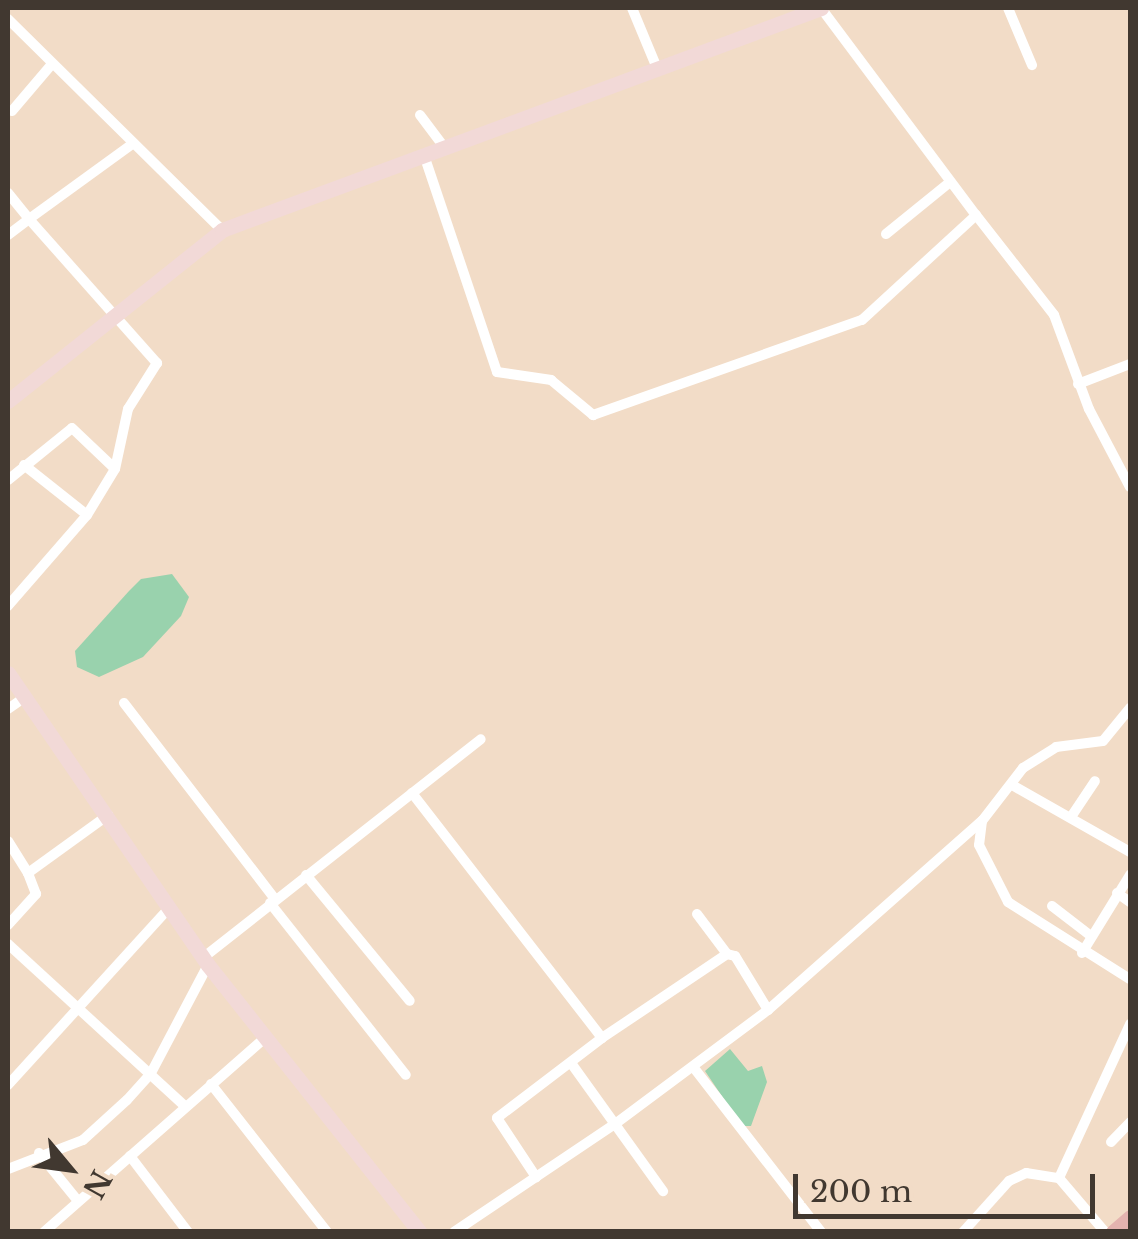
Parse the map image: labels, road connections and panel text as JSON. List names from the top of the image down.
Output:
{
  "scale_bar": "200 m",
  "north": "bottom right"
}
